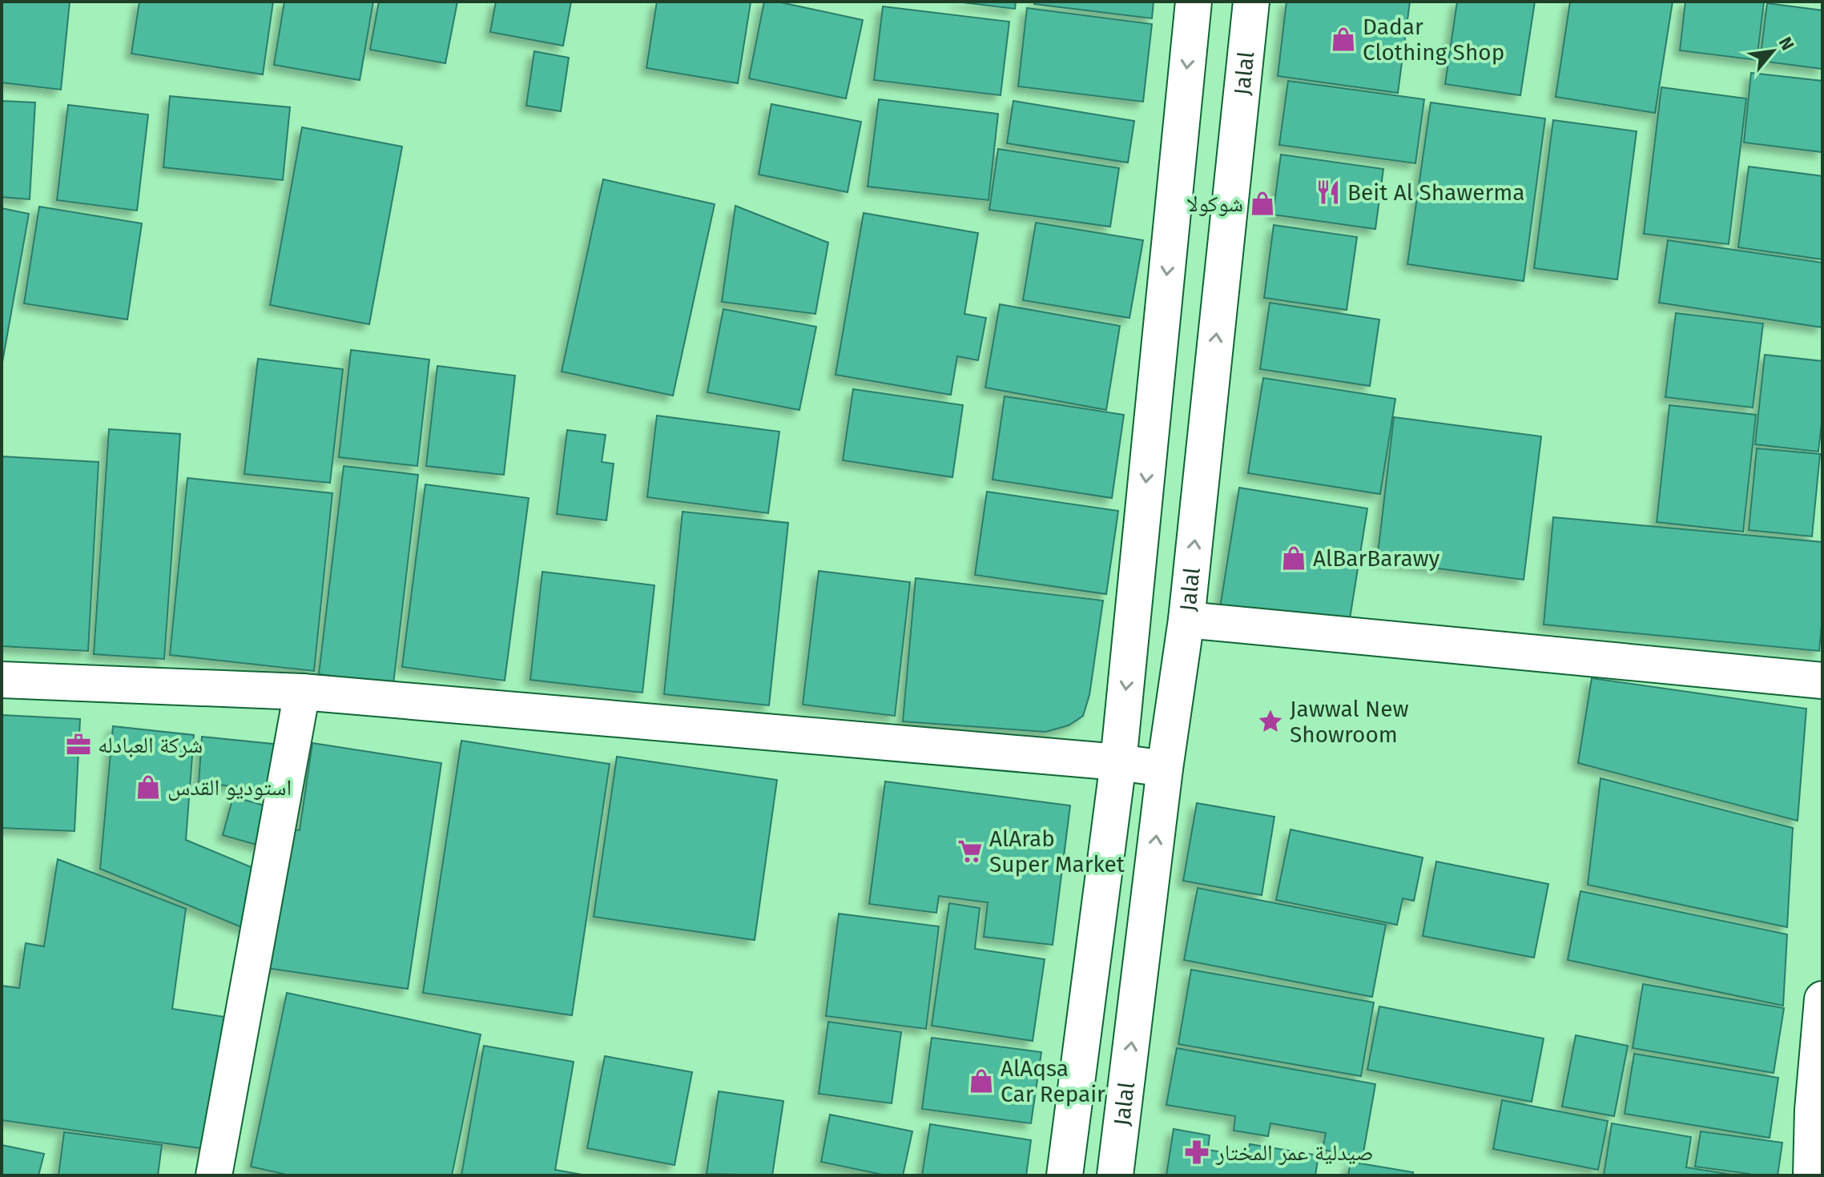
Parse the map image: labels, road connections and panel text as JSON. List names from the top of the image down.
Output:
{
  "streets": {
    "main road": ["Jalal"]
  },
  "places": {
    "shop": [
      "Dadar Clothing Shop",
      "شوكولا",
      "AlBarBarawy",
      "استوديو القدس",
      "AlAqsa Car Repair"
    ],
    "restaurant": ["Beit Al Shawerma"],
    "place": ["Jawwal New Showroom"],
    "office": ["شركة العبادله"],
    "supermarket": ["AlArab Super Market"],
    "pharmacy": ["صيدلية عمر المختار"]
  },
  "north": "top right"
}
